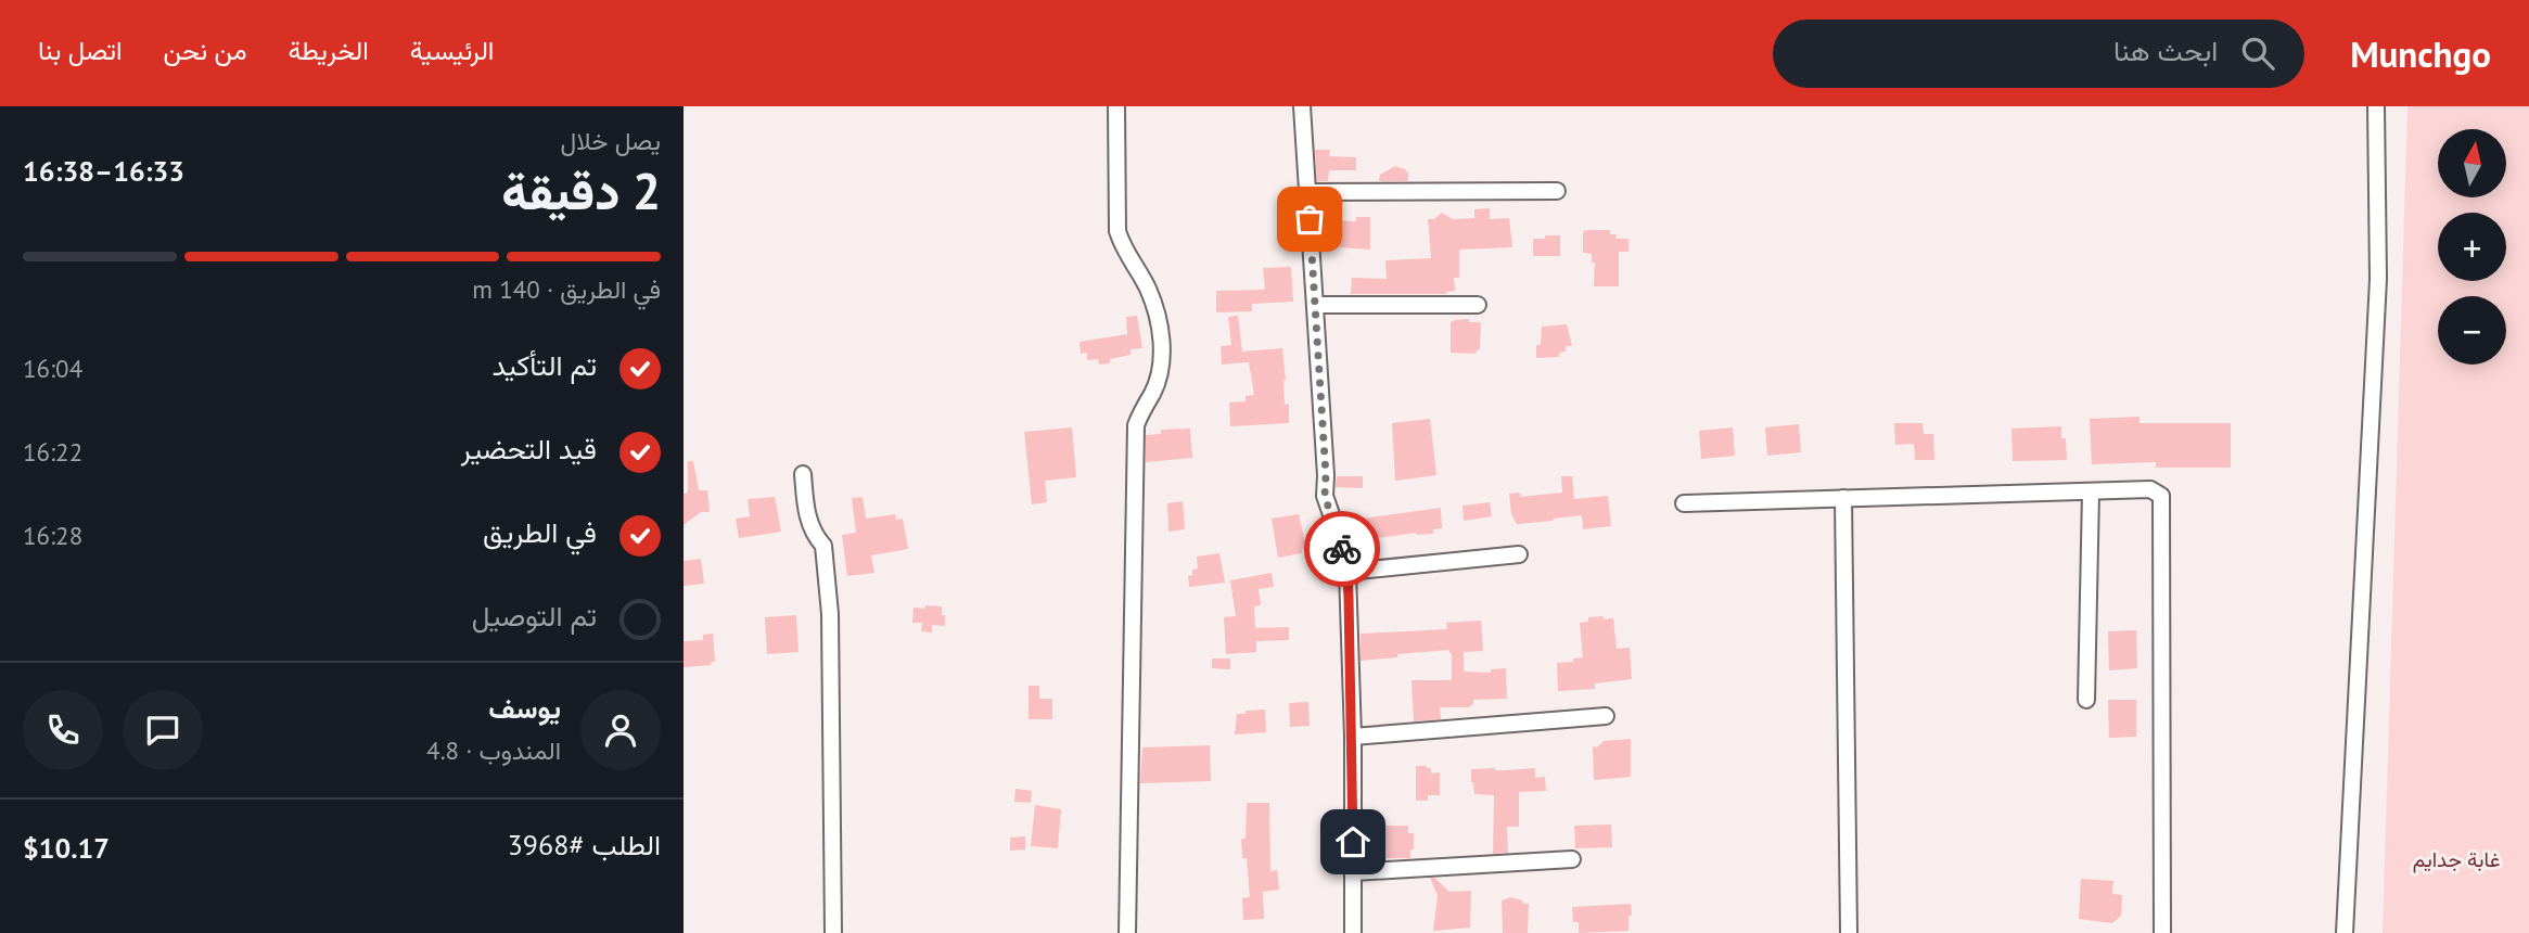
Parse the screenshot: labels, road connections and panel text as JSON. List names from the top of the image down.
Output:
{
  "parks": ["غابة جدايم"],
  "north": "top",
  "page": {
    "header": "Munchgo",
    "search": "ابحث هنا",
    "nav": [
      "الرئيسية",
      "الخريطة",
      "من نحن",
      "اتصل بنا"
    ],
    "heading": ["2 دقيقة", "يصل خلال", "16:33–16:38"],
    "panel": [
      "يوسف",
      "المندوب · 4.8",
      "الطلب #3968",
      "$10.17"
    ],
    "map_buttons": ["+", "−"],
    "bar": "في الطريق · 140 m",
    "list": [
      ["تم التأكيد", "16:04"],
      ["قيد التحضير", "16:22"],
      ["في الطريق", "16:28"],
      "تم التوصيل"
    ]
  }
}
